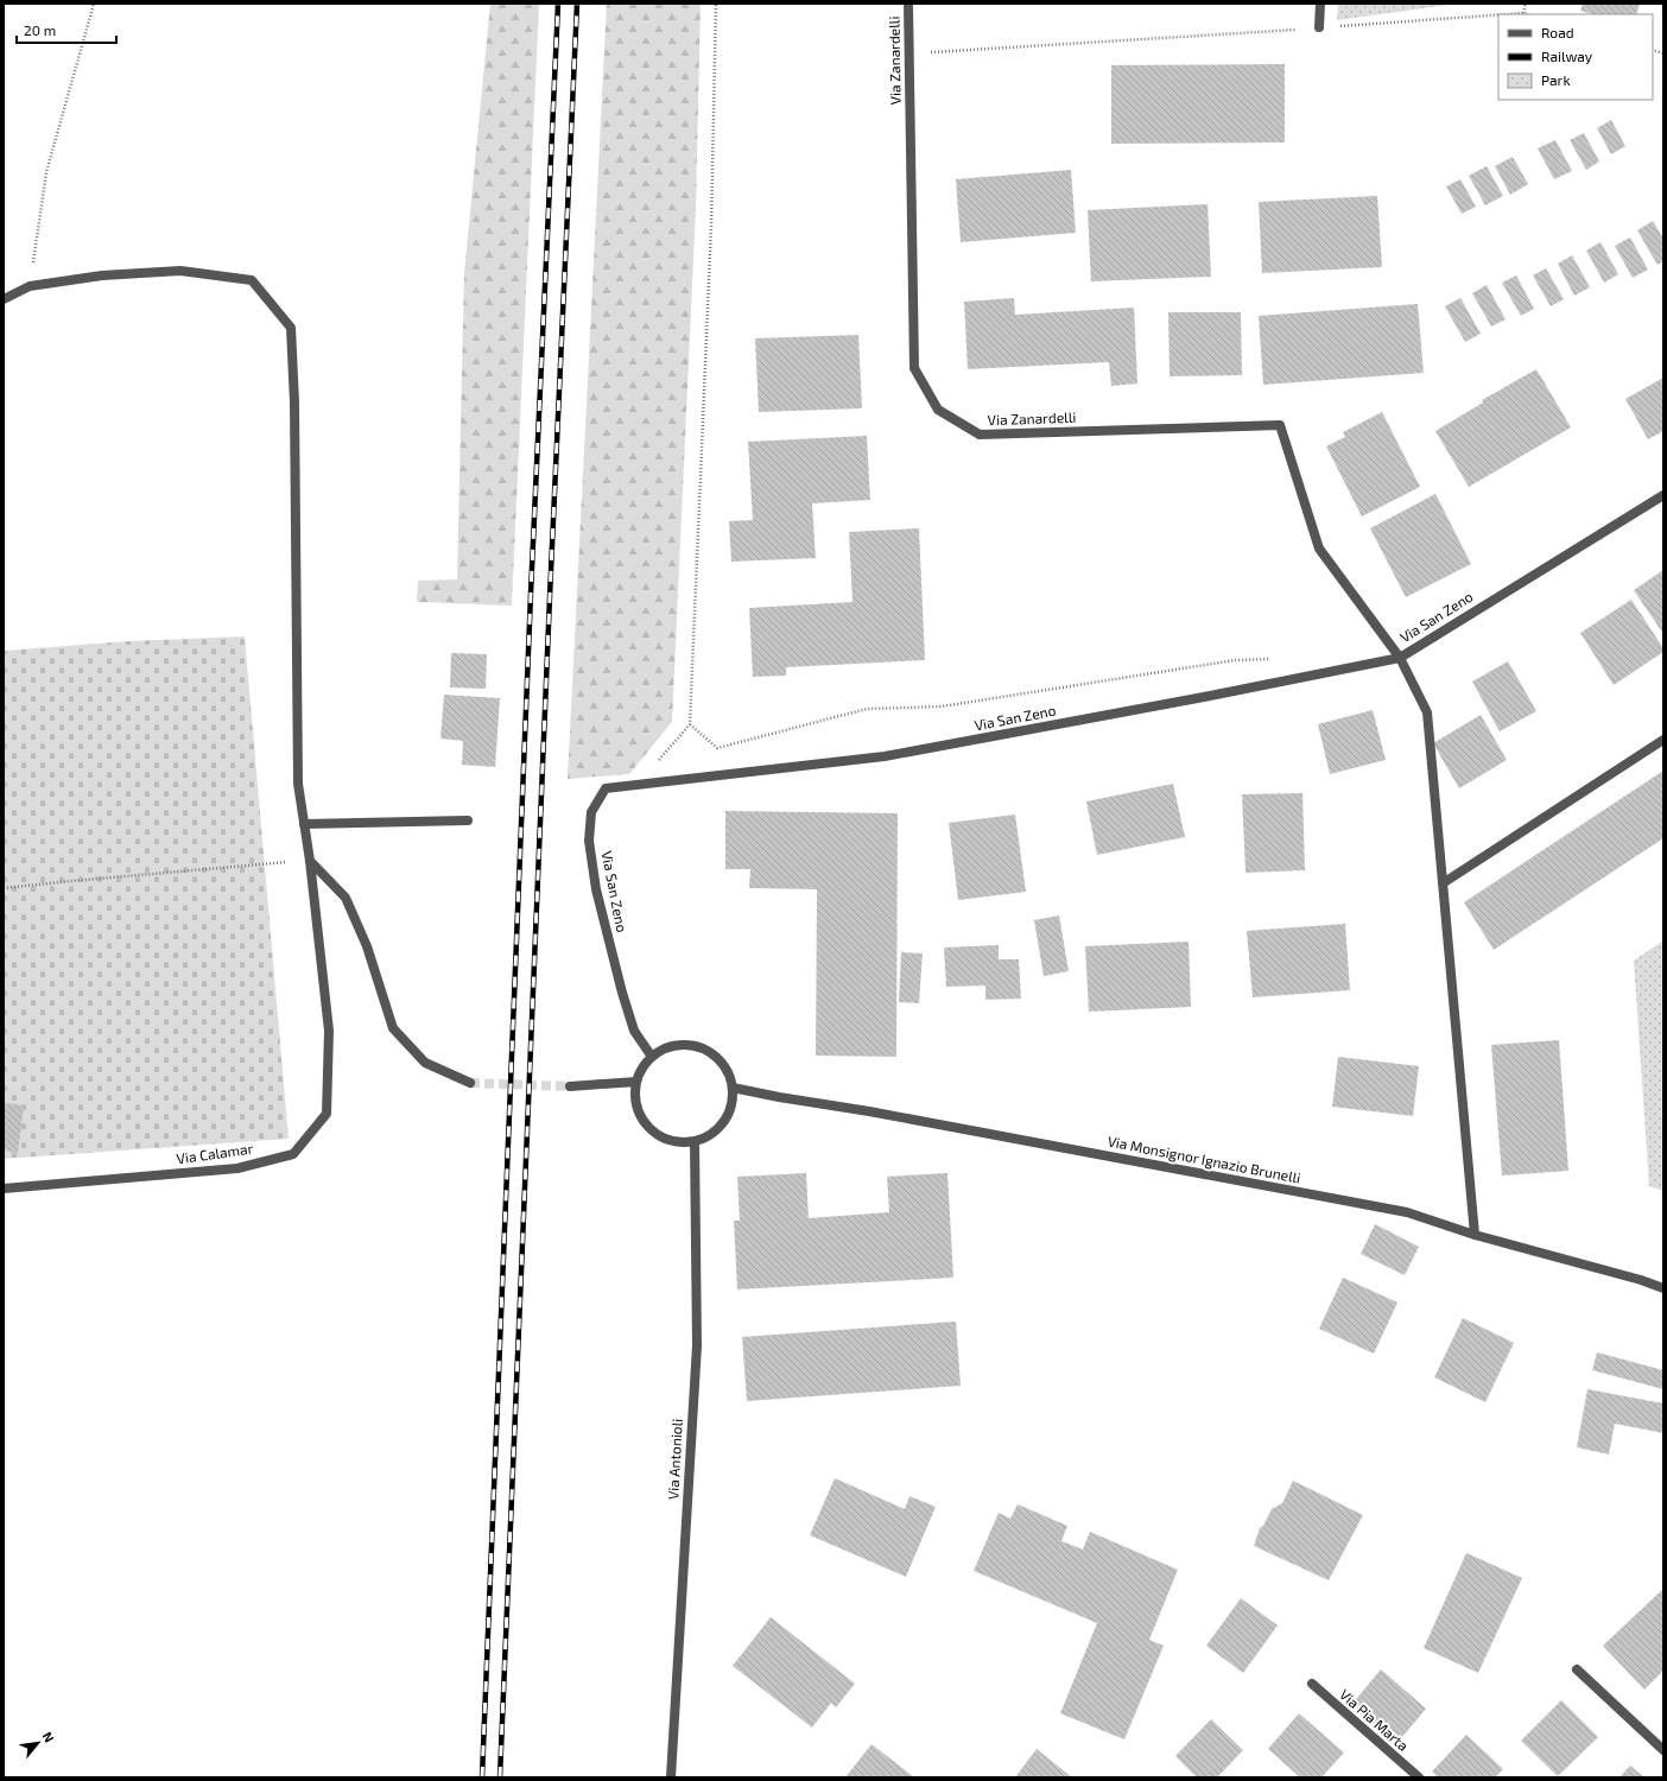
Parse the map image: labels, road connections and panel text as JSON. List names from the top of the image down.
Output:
{
  "streets": {
    "street": [
      "Via Zanardelli",
      "Via San Zeno",
      "Via Calamar",
      "Via Monsignor Ignazio Brunelli",
      "Via Antonioli",
      "Via Pia Marta"
    ]
  },
  "crossings": [
    ["Via Zanardelli", "Via San Zeno"],
    ["Via San Zeno", "Via Monsignor Ignazio Brunelli"],
    ["Via San Zeno", "Via Antonioli"],
    ["Via Monsignor Ignazio Brunelli", "Via Antonioli"]
  ],
  "legend": ["Road", "Railway", "Park"],
  "scale_bar": "20 m",
  "north": "top right"
}
